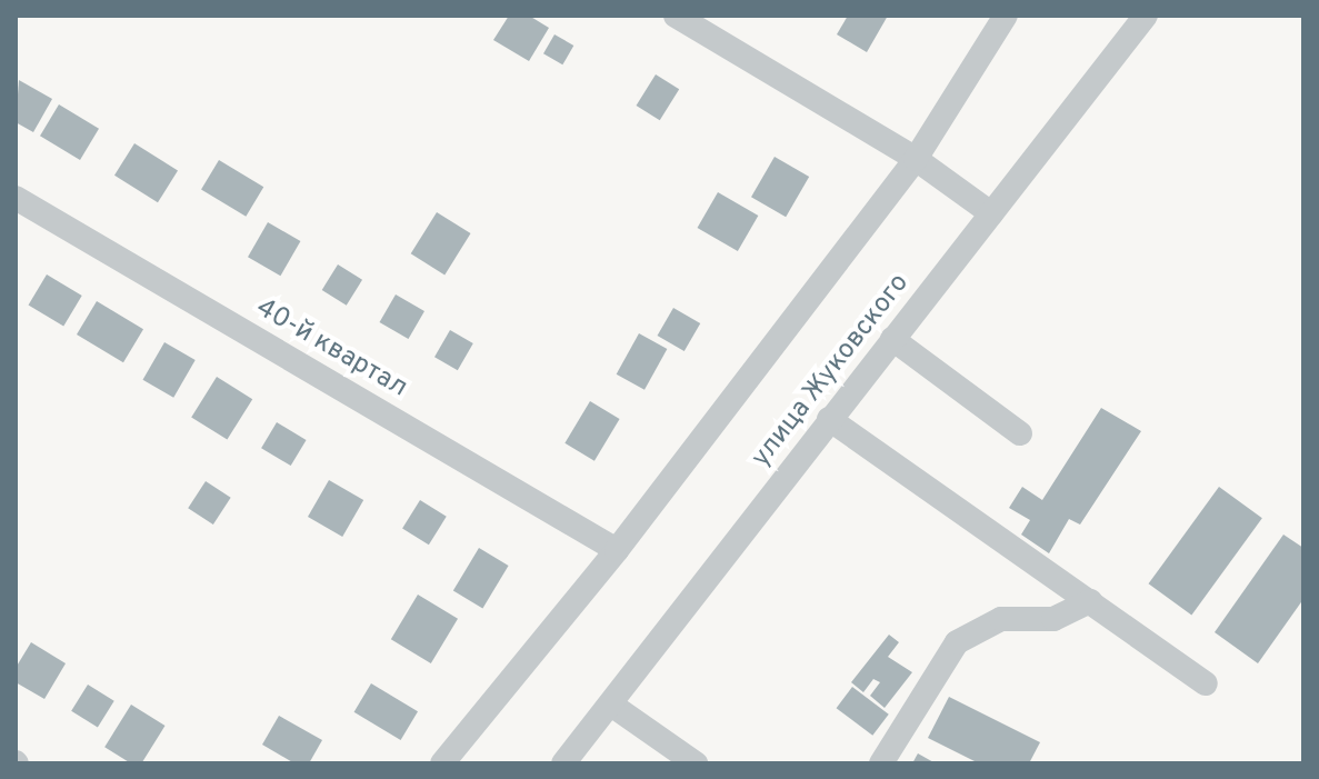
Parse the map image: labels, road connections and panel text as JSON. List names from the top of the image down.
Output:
{
  "streets": {
    "street": ["40-й квартал", "улица Жуковского"]
  }
}
